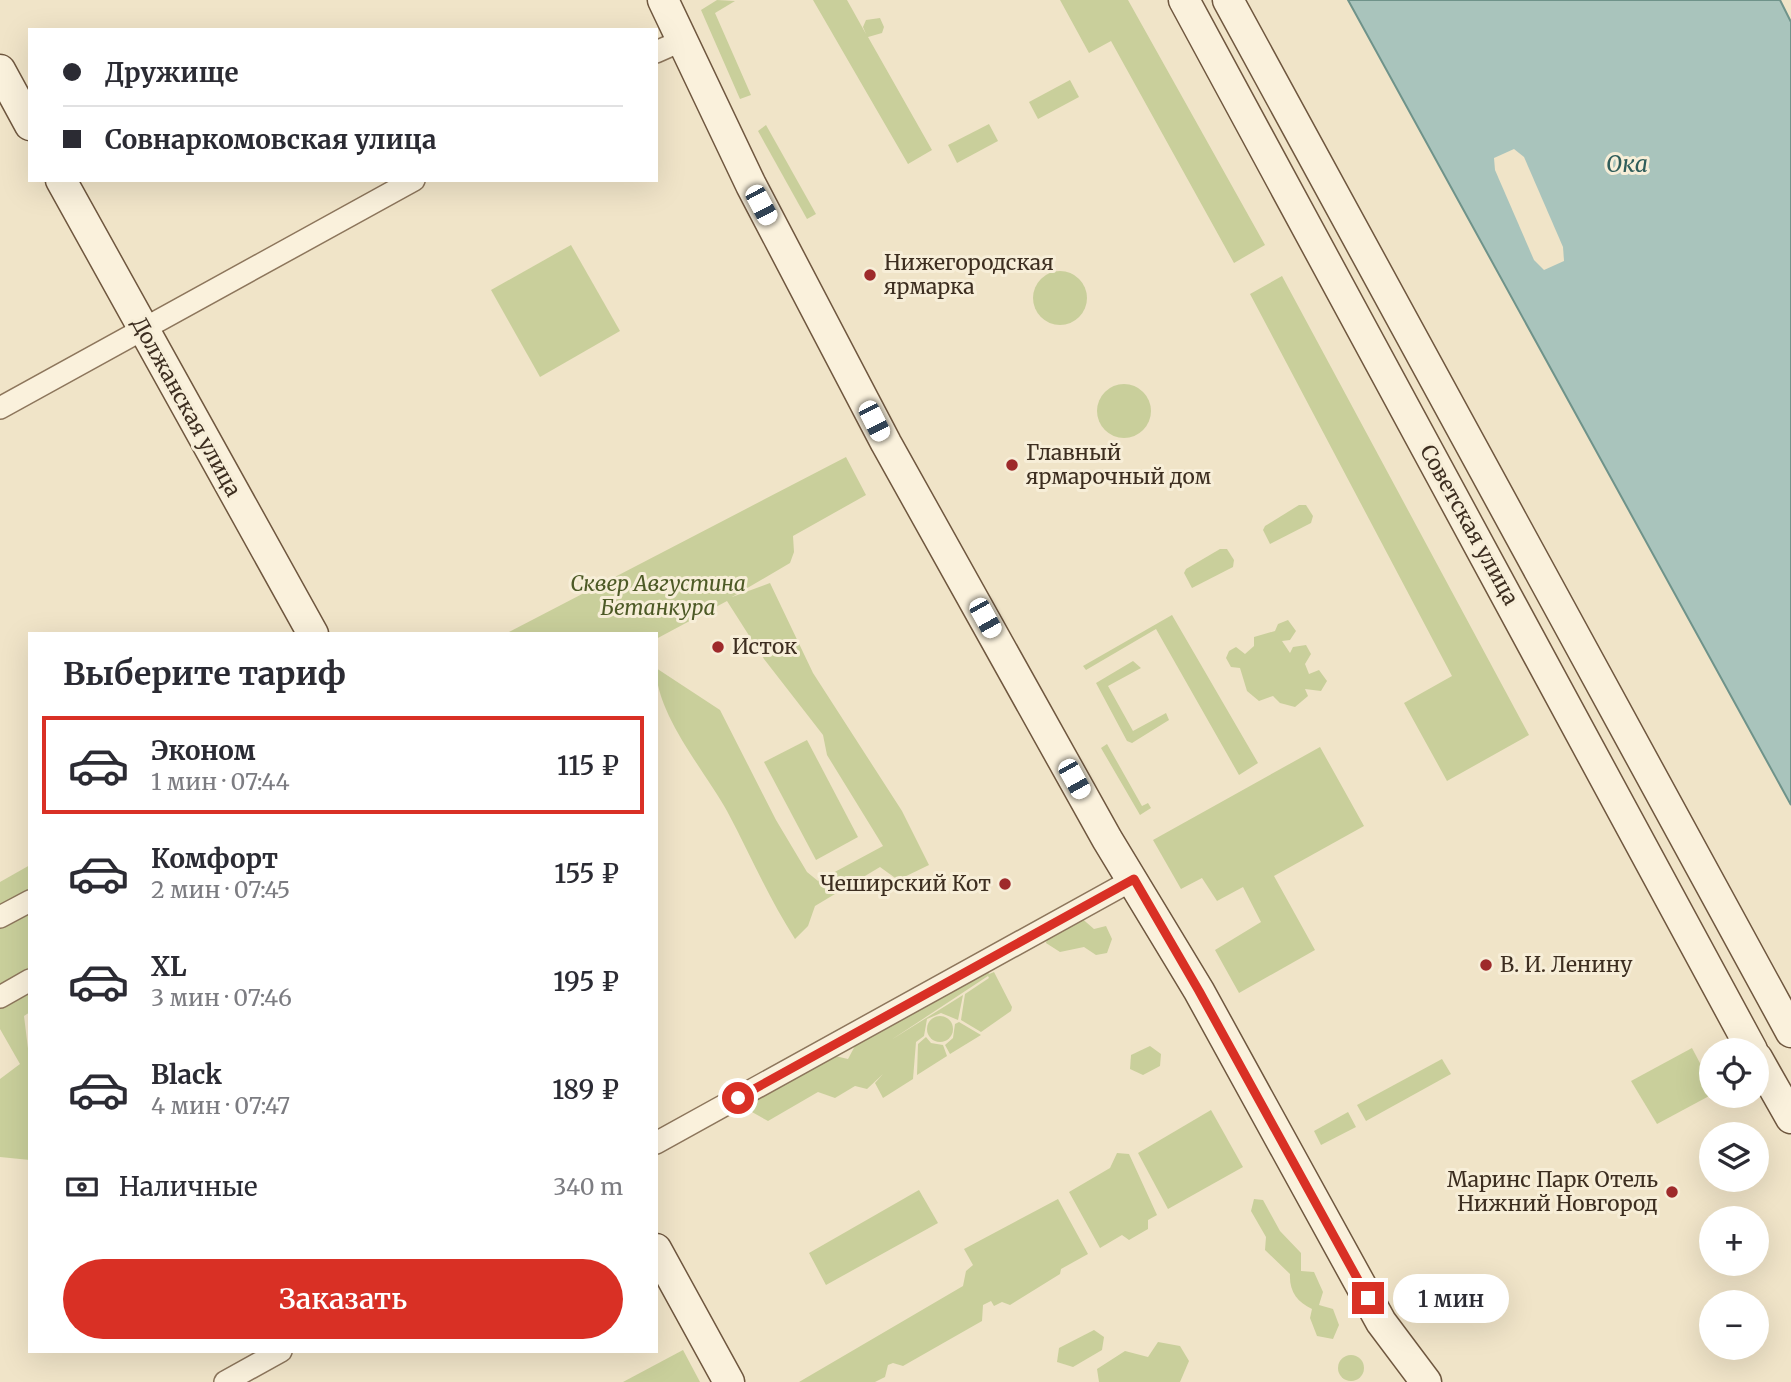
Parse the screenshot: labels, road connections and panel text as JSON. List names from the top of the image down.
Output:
{
  "streets": {
    "main road": ["Должанская улица", "Советская улица"]
  },
  "water": ["Ока"],
  "parks": ["Сквер Августина Бетанкура"],
  "places": [
    "Нижегородская ярмарка",
    "Главный ярмарочный дом",
    "Исток",
    "Чеширский Кот",
    "В. И. Ленину",
    "Маринс Парк Отель Нижний Новгород"
  ],
  "page": {
    "banner": ["Дружище", "Совнаркомовская улица"],
    "heading": "Выберите тариф",
    "list": [
      {
        "name": "Эконом",
        "note": "1 мин · 07:44",
        "value": "115 ₽"
      },
      {
        "name": "Комфорт",
        "note": "2 мин · 07:45",
        "value": "155 ₽"
      },
      {
        "name": "XL",
        "note": "3 мин · 07:46",
        "value": "195 ₽"
      },
      {
        "name": "Black",
        "note": "4 мин · 07:47",
        "value": "189 ₽"
      }
    ],
    "map_buttons": ["+", "−"],
    "pay": ["Наличные", "340 m"],
    "buttons": "Заказать",
    "bubble": "1 мин"
  }
}
